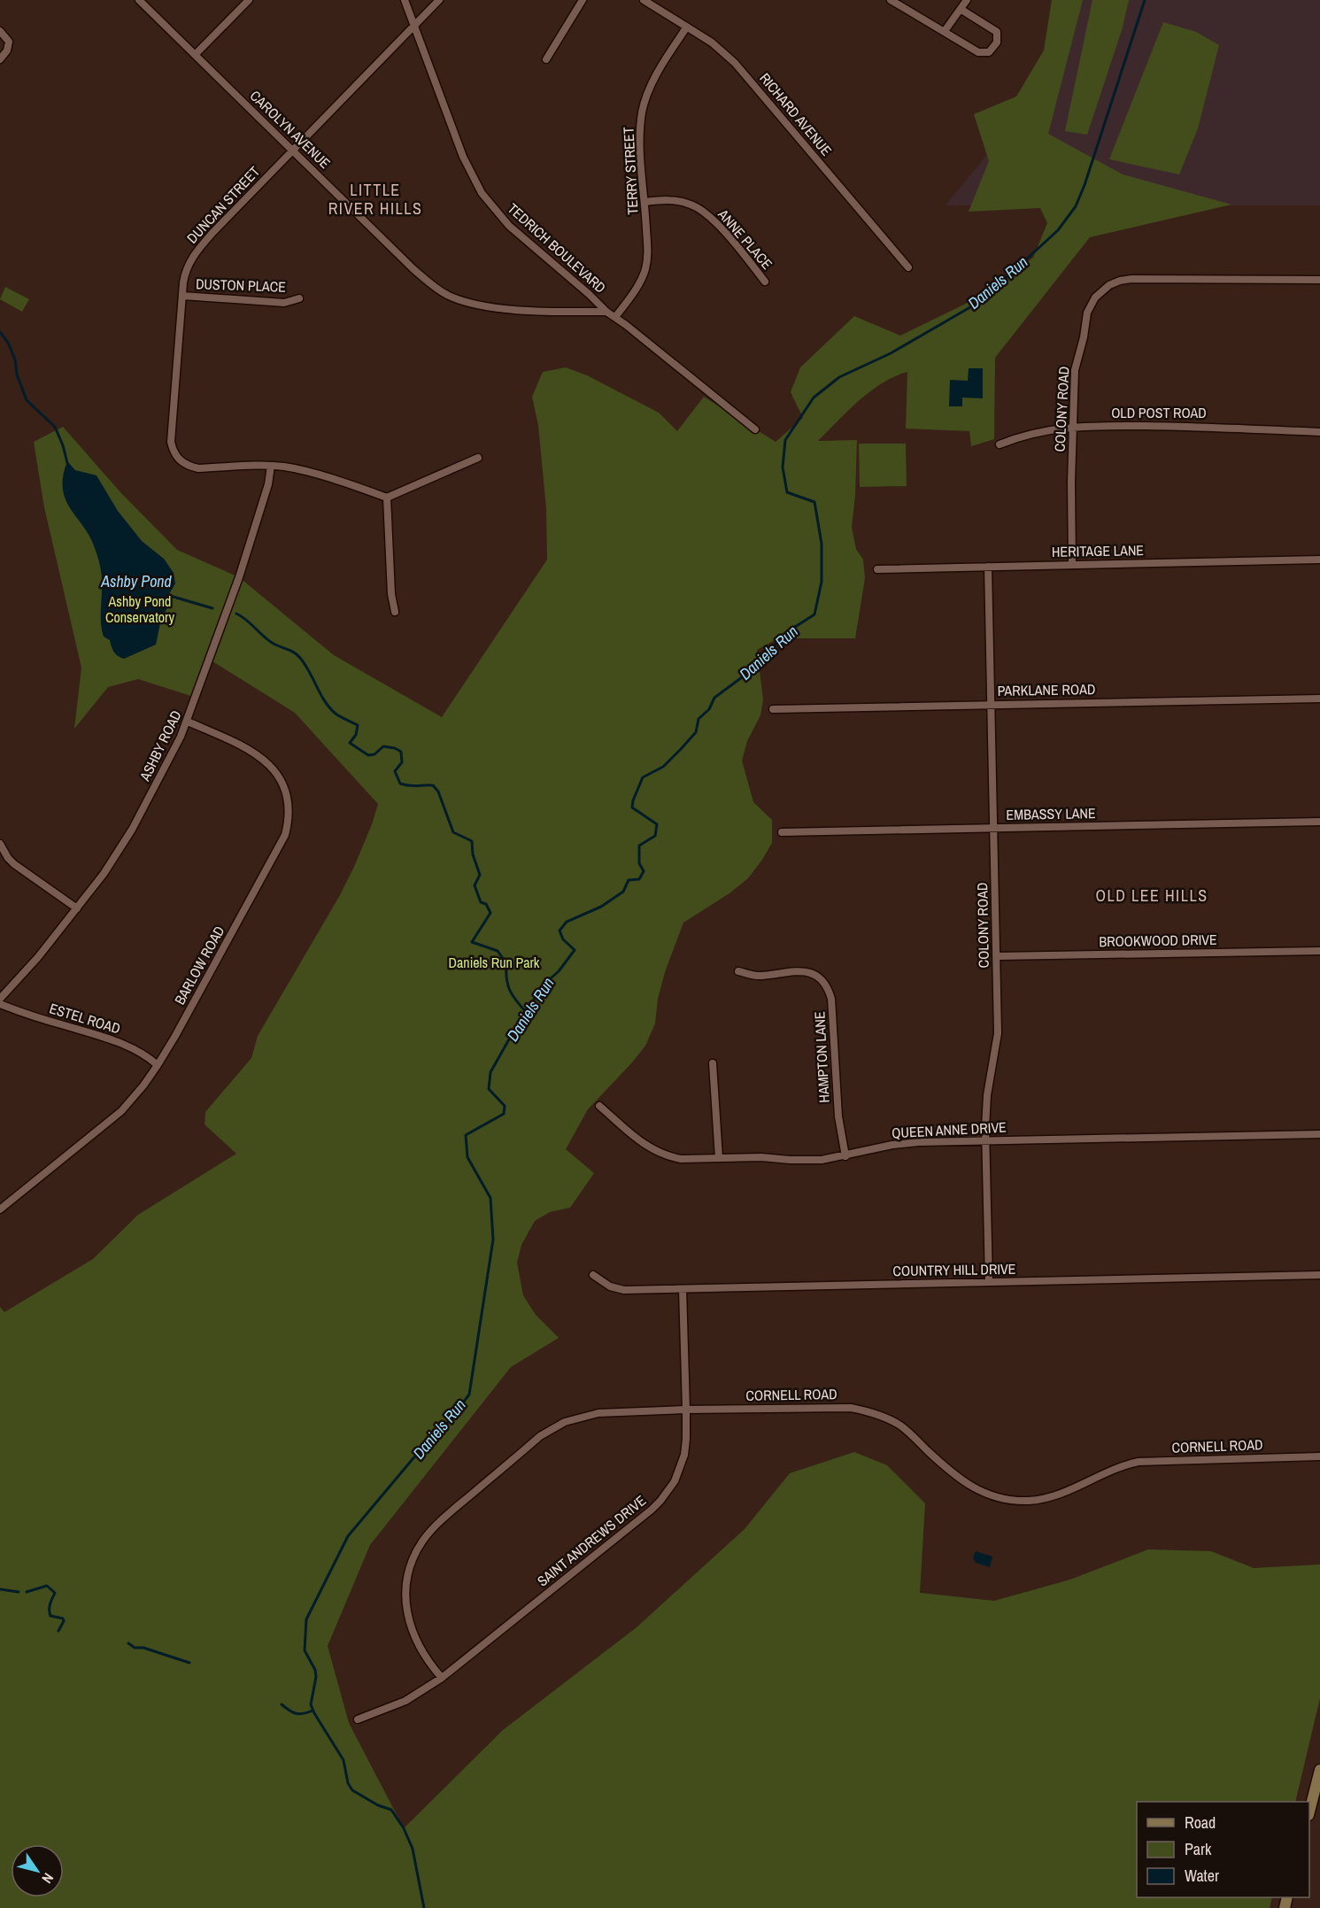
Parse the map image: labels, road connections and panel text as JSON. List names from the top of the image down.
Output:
{
  "streets": {
    "street": [
      "RICHARD AVENUE",
      "CAROLYN AVENUE",
      "TERRY STREET",
      "DUNCAN STREET",
      "ANNE PLACE",
      "TEDRICH BOULEVARD",
      "DUSTON PLACE",
      "COLONY ROAD",
      "OLD POST ROAD",
      "HERITAGE LANE",
      "PARKLANE ROAD",
      "ASHBY ROAD",
      "EMBASSY LANE",
      "BROOKWOOD DRIVE",
      "BARLOW ROAD",
      "ESTEL ROAD",
      "HAMPTON LANE",
      "QUEEN ANNE DRIVE",
      "COUNTRY HILL DRIVE",
      "CORNELL ROAD",
      "SAINT ANDREWS DRIVE"
    ]
  },
  "crossings": [
    ["RICHARD AVENUE", "TERRY STREET"],
    ["CAROLYN AVENUE", "DUNCAN STREET"],
    ["CAROLYN AVENUE", "TEDRICH BOULEVARD"],
    ["TERRY STREET", "ANNE PLACE"],
    ["TERRY STREET", "TEDRICH BOULEVARD"],
    ["DUNCAN STREET", "TEDRICH BOULEVARD"],
    ["DUNCAN STREET", "DUSTON PLACE"],
    ["DUNCAN STREET", "ASHBY ROAD"],
    ["COLONY ROAD", "OLD POST ROAD"],
    ["COLONY ROAD", "HERITAGE LANE"],
    ["COLONY ROAD", "PARKLANE ROAD"],
    ["COLONY ROAD", "EMBASSY LANE"],
    ["COLONY ROAD", "BROOKWOOD DRIVE"],
    ["COLONY ROAD", "QUEEN ANNE DRIVE"],
    ["COLONY ROAD", "COUNTRY HILL DRIVE"],
    ["ASHBY ROAD", "BARLOW ROAD"],
    ["BARLOW ROAD", "ESTEL ROAD"],
    ["HAMPTON LANE", "QUEEN ANNE DRIVE"],
    ["COUNTRY HILL DRIVE", "SAINT ANDREWS DRIVE"],
    ["CORNELL ROAD", "SAINT ANDREWS DRIVE"]
  ],
  "districts": ["LITTLE RIVER HILLS", "OLD LEE HILLS"],
  "water": ["Daniels Run", "Ashby Pond"],
  "parks": ["Ashby Pond Conservatory", "Daniels Run Park"],
  "legend": ["Road", "Park", "Water"],
  "north": "bottom right"
}
